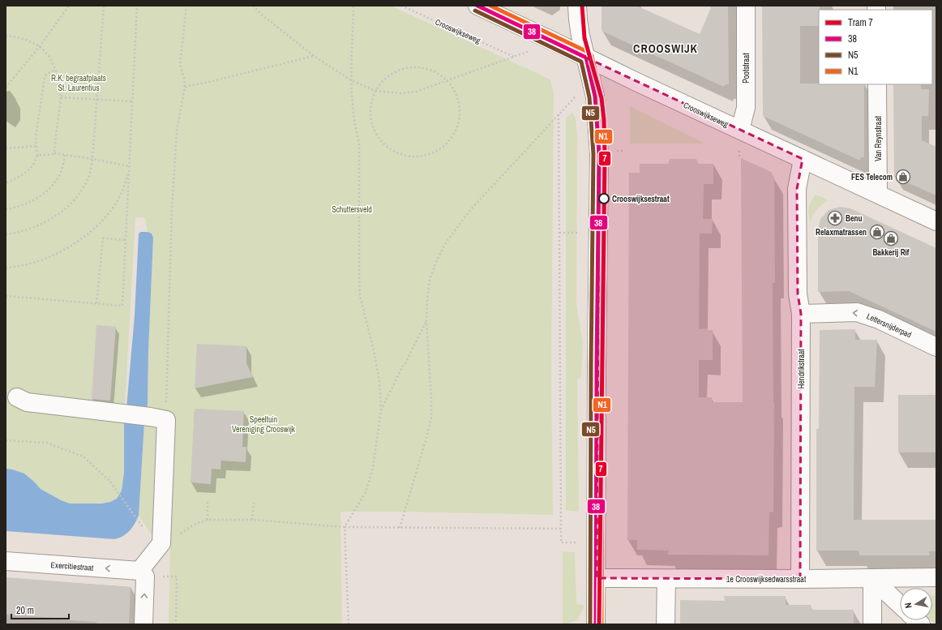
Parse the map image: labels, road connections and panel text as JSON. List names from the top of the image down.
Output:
{
  "streets": {
    "street": [
      "Crooswijkseweg",
      "Pootstraat",
      "Van Reynstraat",
      "Lettersnijderpad",
      "Hendrikstraat",
      "Exercitiestraat",
      "1e Crooswijksedwarsstraat"
    ]
  },
  "crossings": [
    ["Crooswijkseweg", "Pootstraat"],
    ["Crooswijkseweg", "Van Reynstraat"],
    ["Crooswijkseweg", "Hendrikstraat"],
    ["Lettersnijderpad", "Hendrikstraat"],
    ["Hendrikstraat", "1e Crooswijksedwarsstraat"]
  ],
  "one_way": ["Lettersnijderpad"],
  "districts": ["CROOSWIJK"],
  "parks": ["R.K. begraafplaats St. Laurentius", "Schuttersveld", "Speeltuin Vereniging Crooswijk"],
  "places": {
    "shop": ["FES Telecom", "Relaxmatrassen", "Bakkerij Rif"],
    "other": ["Crooswijksestraat"],
    "pharmacy": ["Benu"]
  },
  "lines": [
    "tram line 7",
    "transit line 38",
    "transit line N1",
    "transit line N5"
  ],
  "legend": [
    "Tram 7",
    "38",
    "N5",
    "N1"
  ],
  "scale_bar": "20 m",
  "north": "left"
}
